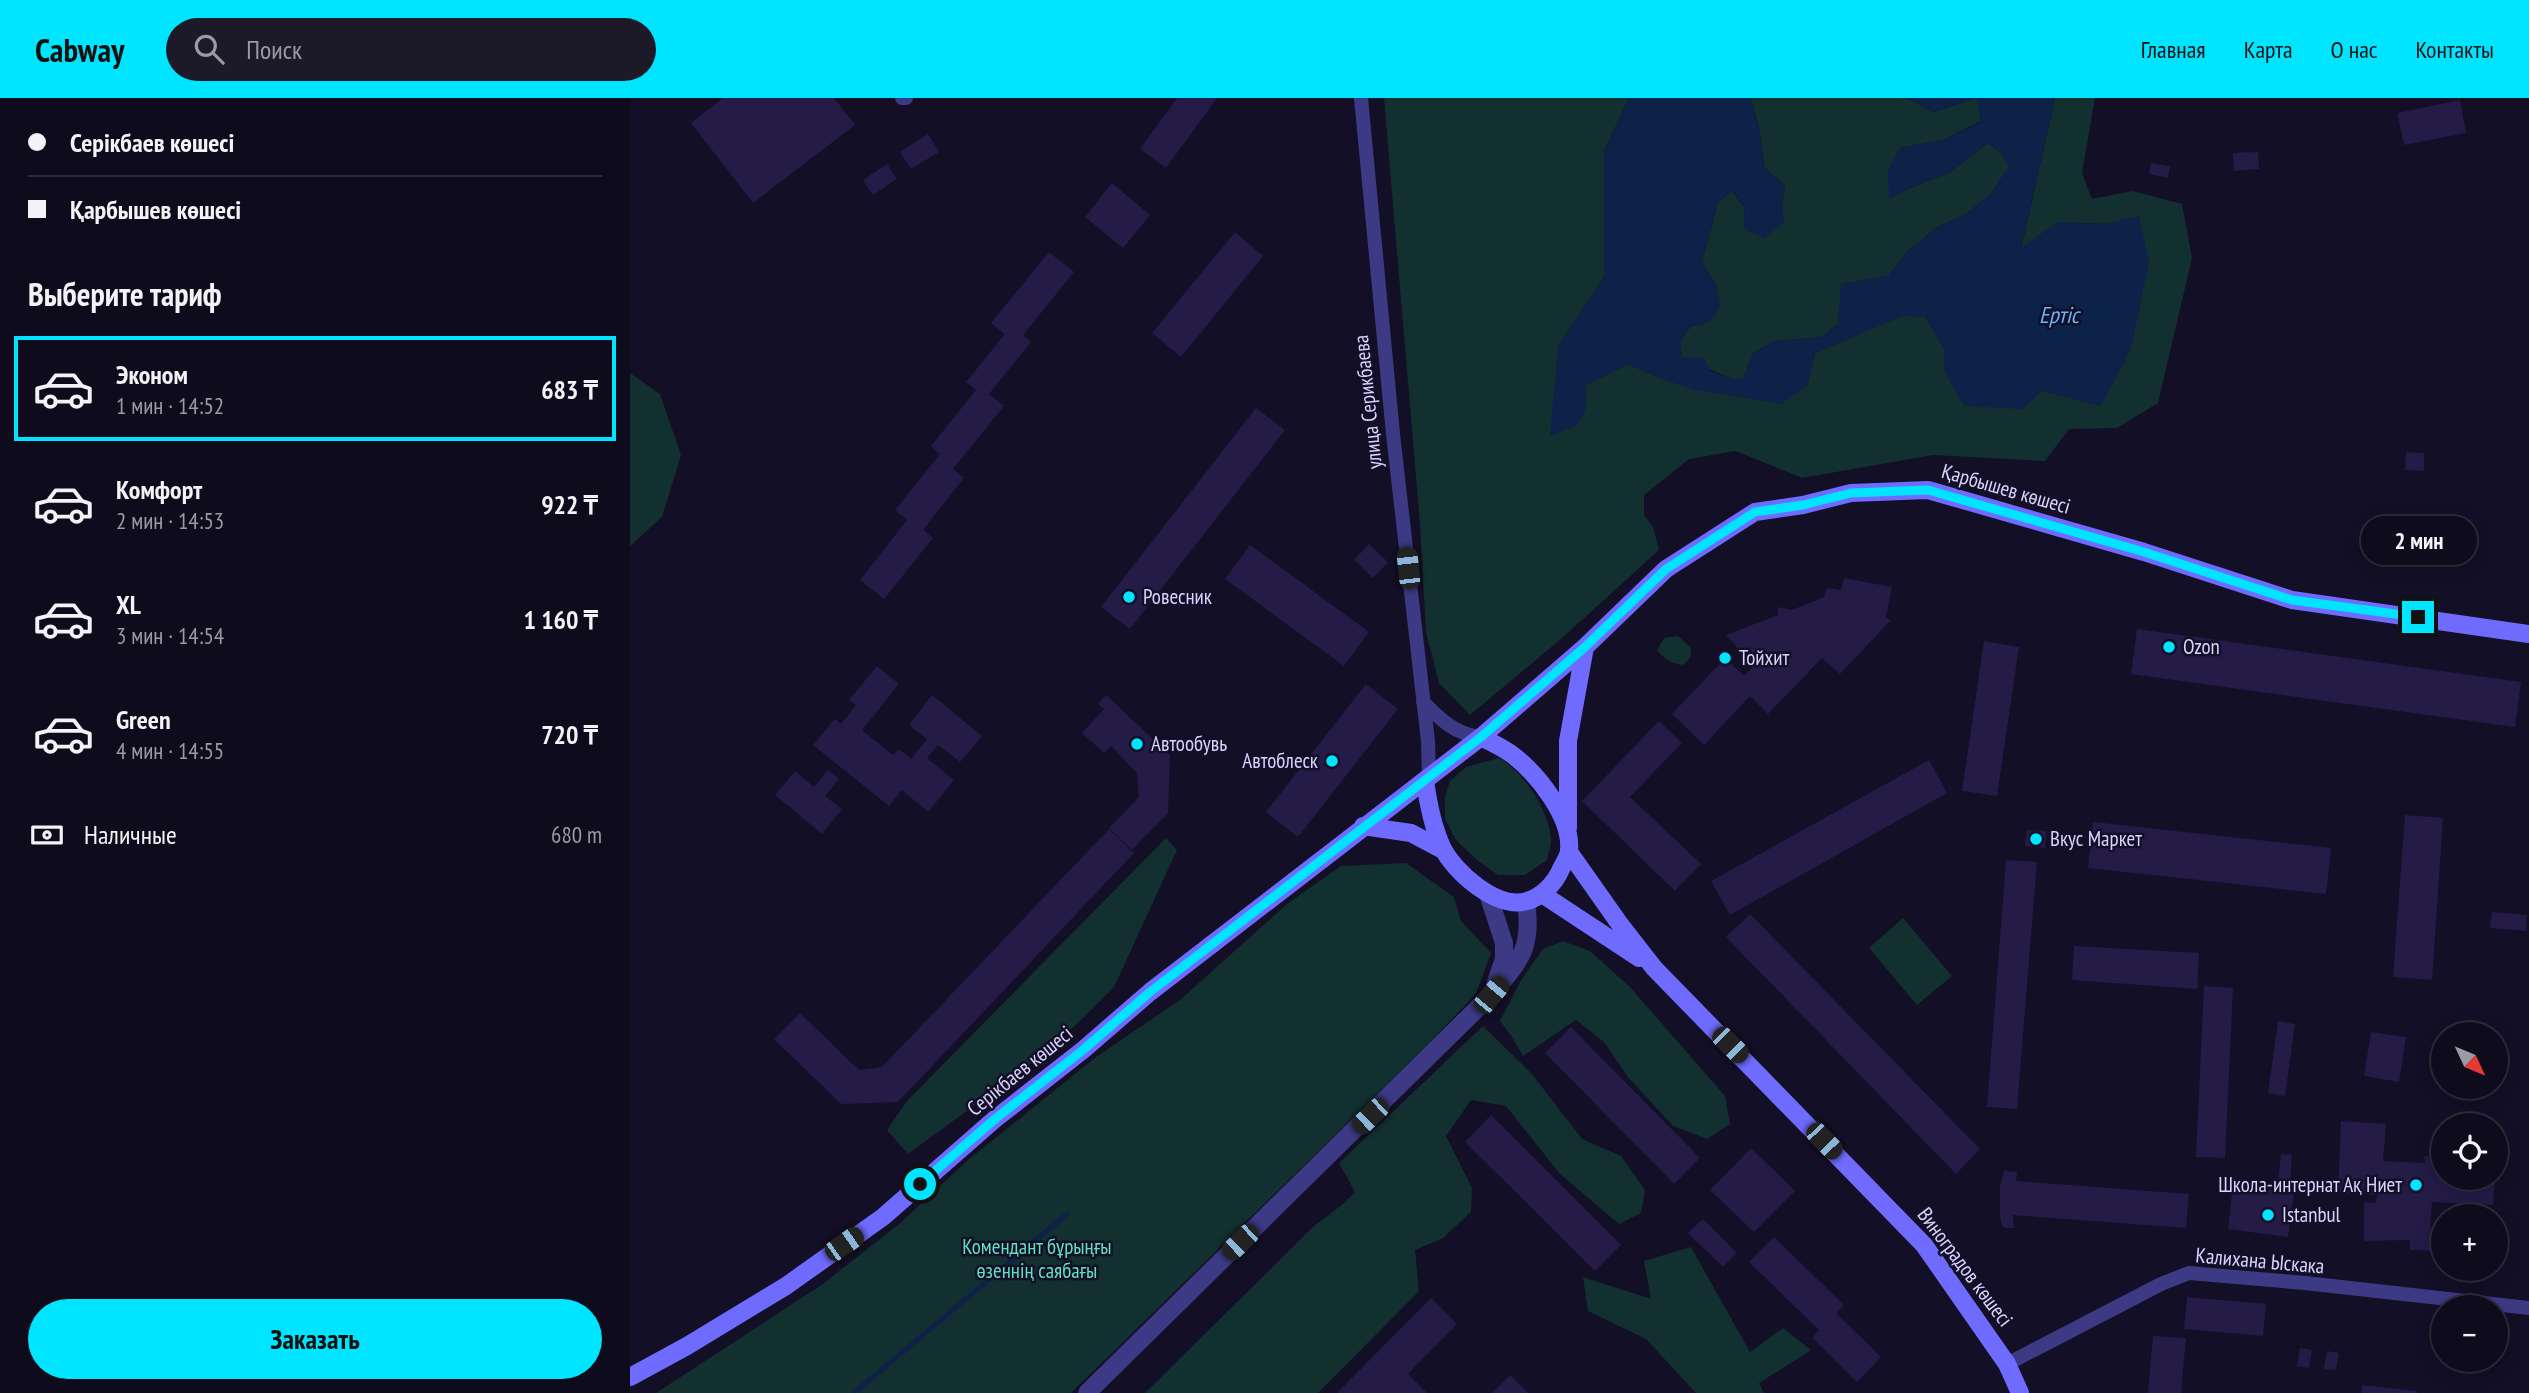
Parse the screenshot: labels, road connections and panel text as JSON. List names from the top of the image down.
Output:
{
  "streets": {
    "main road": ["Қарбышев көшесі", "Серікбаев көшесі", "Виноградов көшесі"],
    "street": ["улица Серикбаева", "Калихана Ыскака"]
  },
  "crossings": [
    ["улица Серикбаева", "Қарбышев көшесі"],
    ["улица Серикбаева", "Серікбаев көшесі"],
    ["Қарбышев көшесі", "Серікбаев көшесі"],
    ["Калихана Ыскака", "Виноградов көшесі"]
  ],
  "water": ["Ертіс"],
  "parks": ["Комендант бұрыңғы өзеннің саябағы"],
  "places": [
    "Ровесник",
    "Ozon",
    "Тойхит",
    "Автообувь",
    "Автоблеск",
    "Вкус Маркет",
    "Школа-интернат Ақ Ниет",
    "Istanbul"
  ],
  "north": "bottom right",
  "page": {
    "header": "Cabway",
    "search": "Поиск",
    "nav": [
      "Главная",
      "Карта",
      "О нас",
      "Контакты"
    ],
    "banner": ["Серікбаев көшесі", "Қарбышев көшесі"],
    "heading": "Выберите тариф",
    "list": [
      {
        "name": "Эконом",
        "note": "1 мин · 14:52",
        "value": "683 ₸"
      },
      {
        "name": "Комфорт",
        "note": "2 мин · 14:53",
        "value": "922 ₸"
      },
      {
        "name": "XL",
        "note": "3 мин · 14:54",
        "value": "1 160 ₸"
      },
      {
        "name": "Green",
        "note": "4 мин · 14:55",
        "value": "720 ₸"
      }
    ],
    "bubble": "2 мин",
    "pay": ["Наличные", "680 m"],
    "map_buttons": ["+", "−"],
    "buttons": "Заказать"
  }
}
